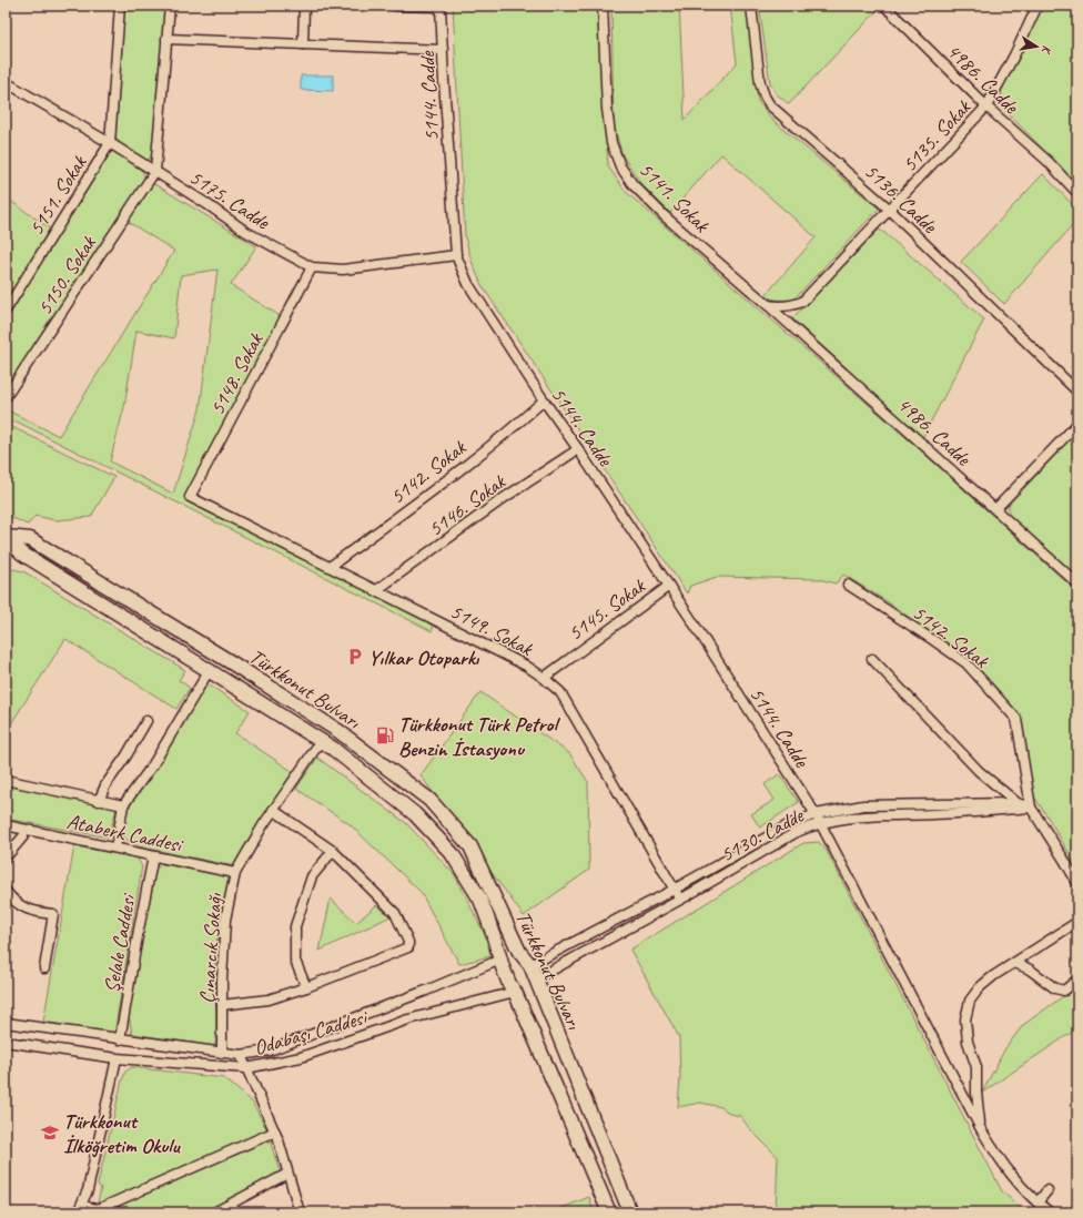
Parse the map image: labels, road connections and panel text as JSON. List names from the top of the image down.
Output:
{
  "streets": {
    "street": [
      "4986. Cadde",
      "5144. Cadde",
      "5135. Sokak",
      "5151. Sokak",
      "5141. Sokak",
      "5136. Cadde",
      "5175. Cadde",
      "5150. Sokak",
      "5148. Sokak",
      "5142. Sokak",
      "5146. Sokak",
      "5145. Sokak",
      "5149. Sokak",
      "Türkkonut Bulvarı",
      "Ataberk Caddesi",
      "5130. Cadde",
      "Şelale Caddesi",
      "Çınarcık Sokağı",
      "Odabaşı Caddesi"
    ]
  },
  "crossings": [
    ["4986. Cadde", "5135. Sokak"],
    ["4986. Cadde", "5141. Sokak"],
    ["5144. Cadde", "5175. Cadde"],
    ["5144. Cadde", "5142. Sokak"],
    ["5144. Cadde", "5146. Sokak"],
    ["5144. Cadde", "5145. Sokak"],
    ["5144. Cadde", "5130. Cadde"],
    ["5135. Sokak", "5141. Sokak"],
    ["5135. Sokak", "5136. Cadde"],
    ["5151. Sokak", "5175. Cadde"],
    ["5175. Cadde", "5150. Sokak"],
    ["5175. Cadde", "5148. Sokak"],
    ["5148. Sokak", "5149. Sokak"],
    ["5142. Sokak", "5149. Sokak"],
    ["5142. Sokak", "5130. Cadde"],
    ["5146. Sokak", "5149. Sokak"],
    ["5145. Sokak", "5149. Sokak"],
    ["5149. Sokak", "5130. Cadde"],
    ["Türkkonut Bulvarı", "5130. Cadde"],
    ["Türkkonut Bulvarı", "Çınarcık Sokağı"],
    ["Türkkonut Bulvarı", "Odabaşı Caddesi"],
    ["Ataberk Caddesi", "Şelale Caddesi"],
    ["Ataberk Caddesi", "Çınarcık Sokağı"],
    ["Şelale Caddesi", "Odabaşı Caddesi"],
    ["Çınarcık Sokağı", "Odabaşı Caddesi"]
  ],
  "places": {
    "parking": ["Yılkar Otoparkı"],
    "fuel station": ["Türkkonut Türk Petrol Benzin İstasyonu"],
    "school or university": ["Türkkonut İlköğretim Okulu"]
  },
  "north": "right"
}
